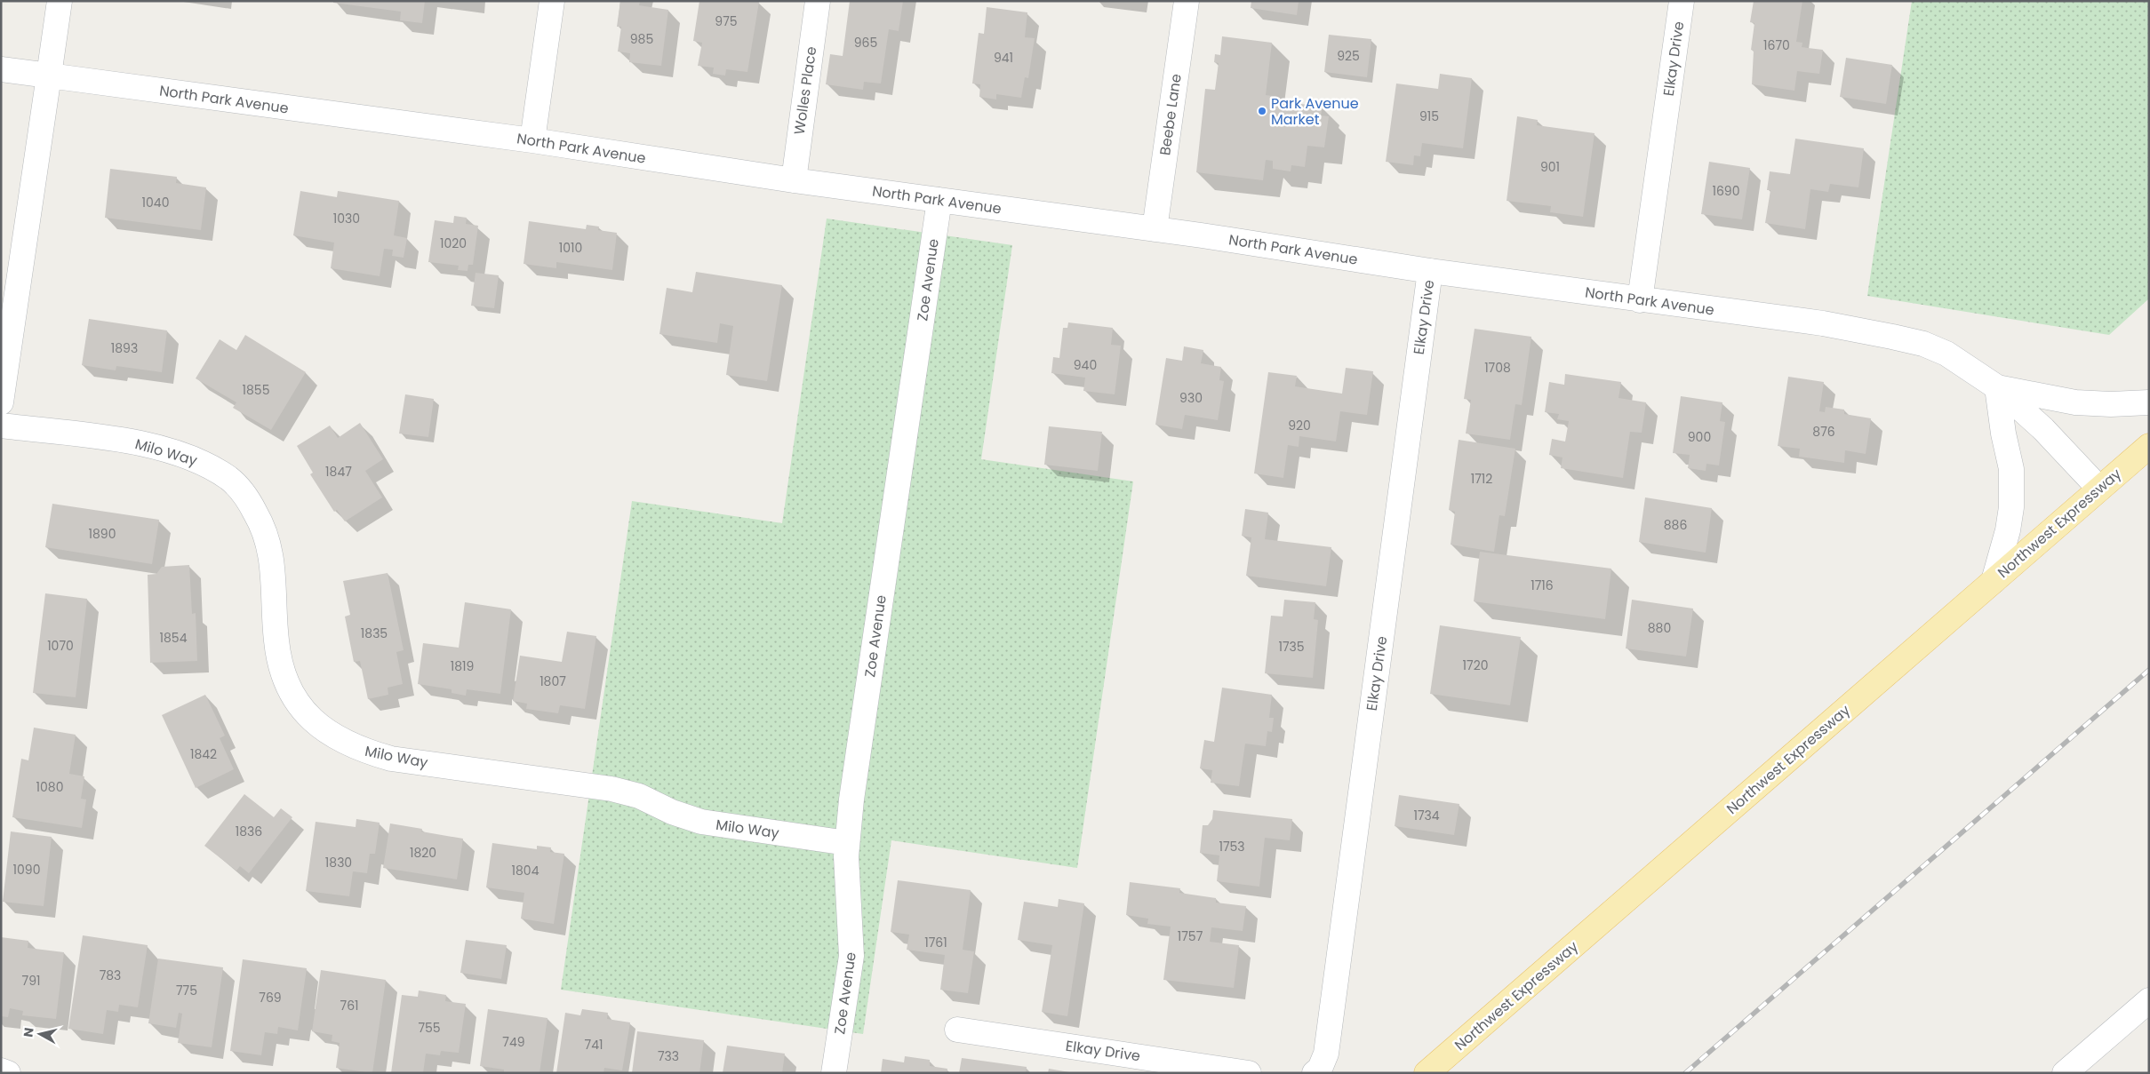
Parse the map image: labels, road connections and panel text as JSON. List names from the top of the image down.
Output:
{
  "streets": {
    "main road": ["Northwest Expressway"],
    "street": [
      "Elkay Drive",
      "Wolles Place",
      "North Park Avenue",
      "Beebe Lane",
      "Zoe Avenue",
      "Milo Way"
    ]
  },
  "crossings": [
    ["Elkay Drive", "North Park Avenue"],
    ["Wolles Place", "North Park Avenue"],
    ["North Park Avenue", "Beebe Lane"],
    ["North Park Avenue", "Zoe Avenue"],
    ["North Park Avenue", "Northwest Expressway"],
    ["Zoe Avenue", "Milo Way"]
  ],
  "places": ["Park Avenue Market"],
  "house_numbers": [
    "975",
    "985",
    "965",
    "1670",
    "925",
    "941",
    "915",
    "901",
    "1690",
    "1040",
    "1030",
    "1020",
    "1010",
    "1893",
    "940",
    "1708",
    "1855",
    "930",
    "920",
    "876",
    "900",
    "1847",
    "1712",
    "886",
    "1890",
    "1716",
    "880",
    "1835",
    "1854",
    "1070",
    "1735",
    "1720",
    "1819",
    "1807",
    "1842",
    "1080",
    "1734",
    "1836",
    "1753",
    "1820",
    "1830",
    "1090",
    "1804",
    "1757",
    "1761",
    "783",
    "791",
    "775",
    "769",
    "761",
    "755",
    "749",
    "741",
    "733"
  ],
  "north": "left"
}
